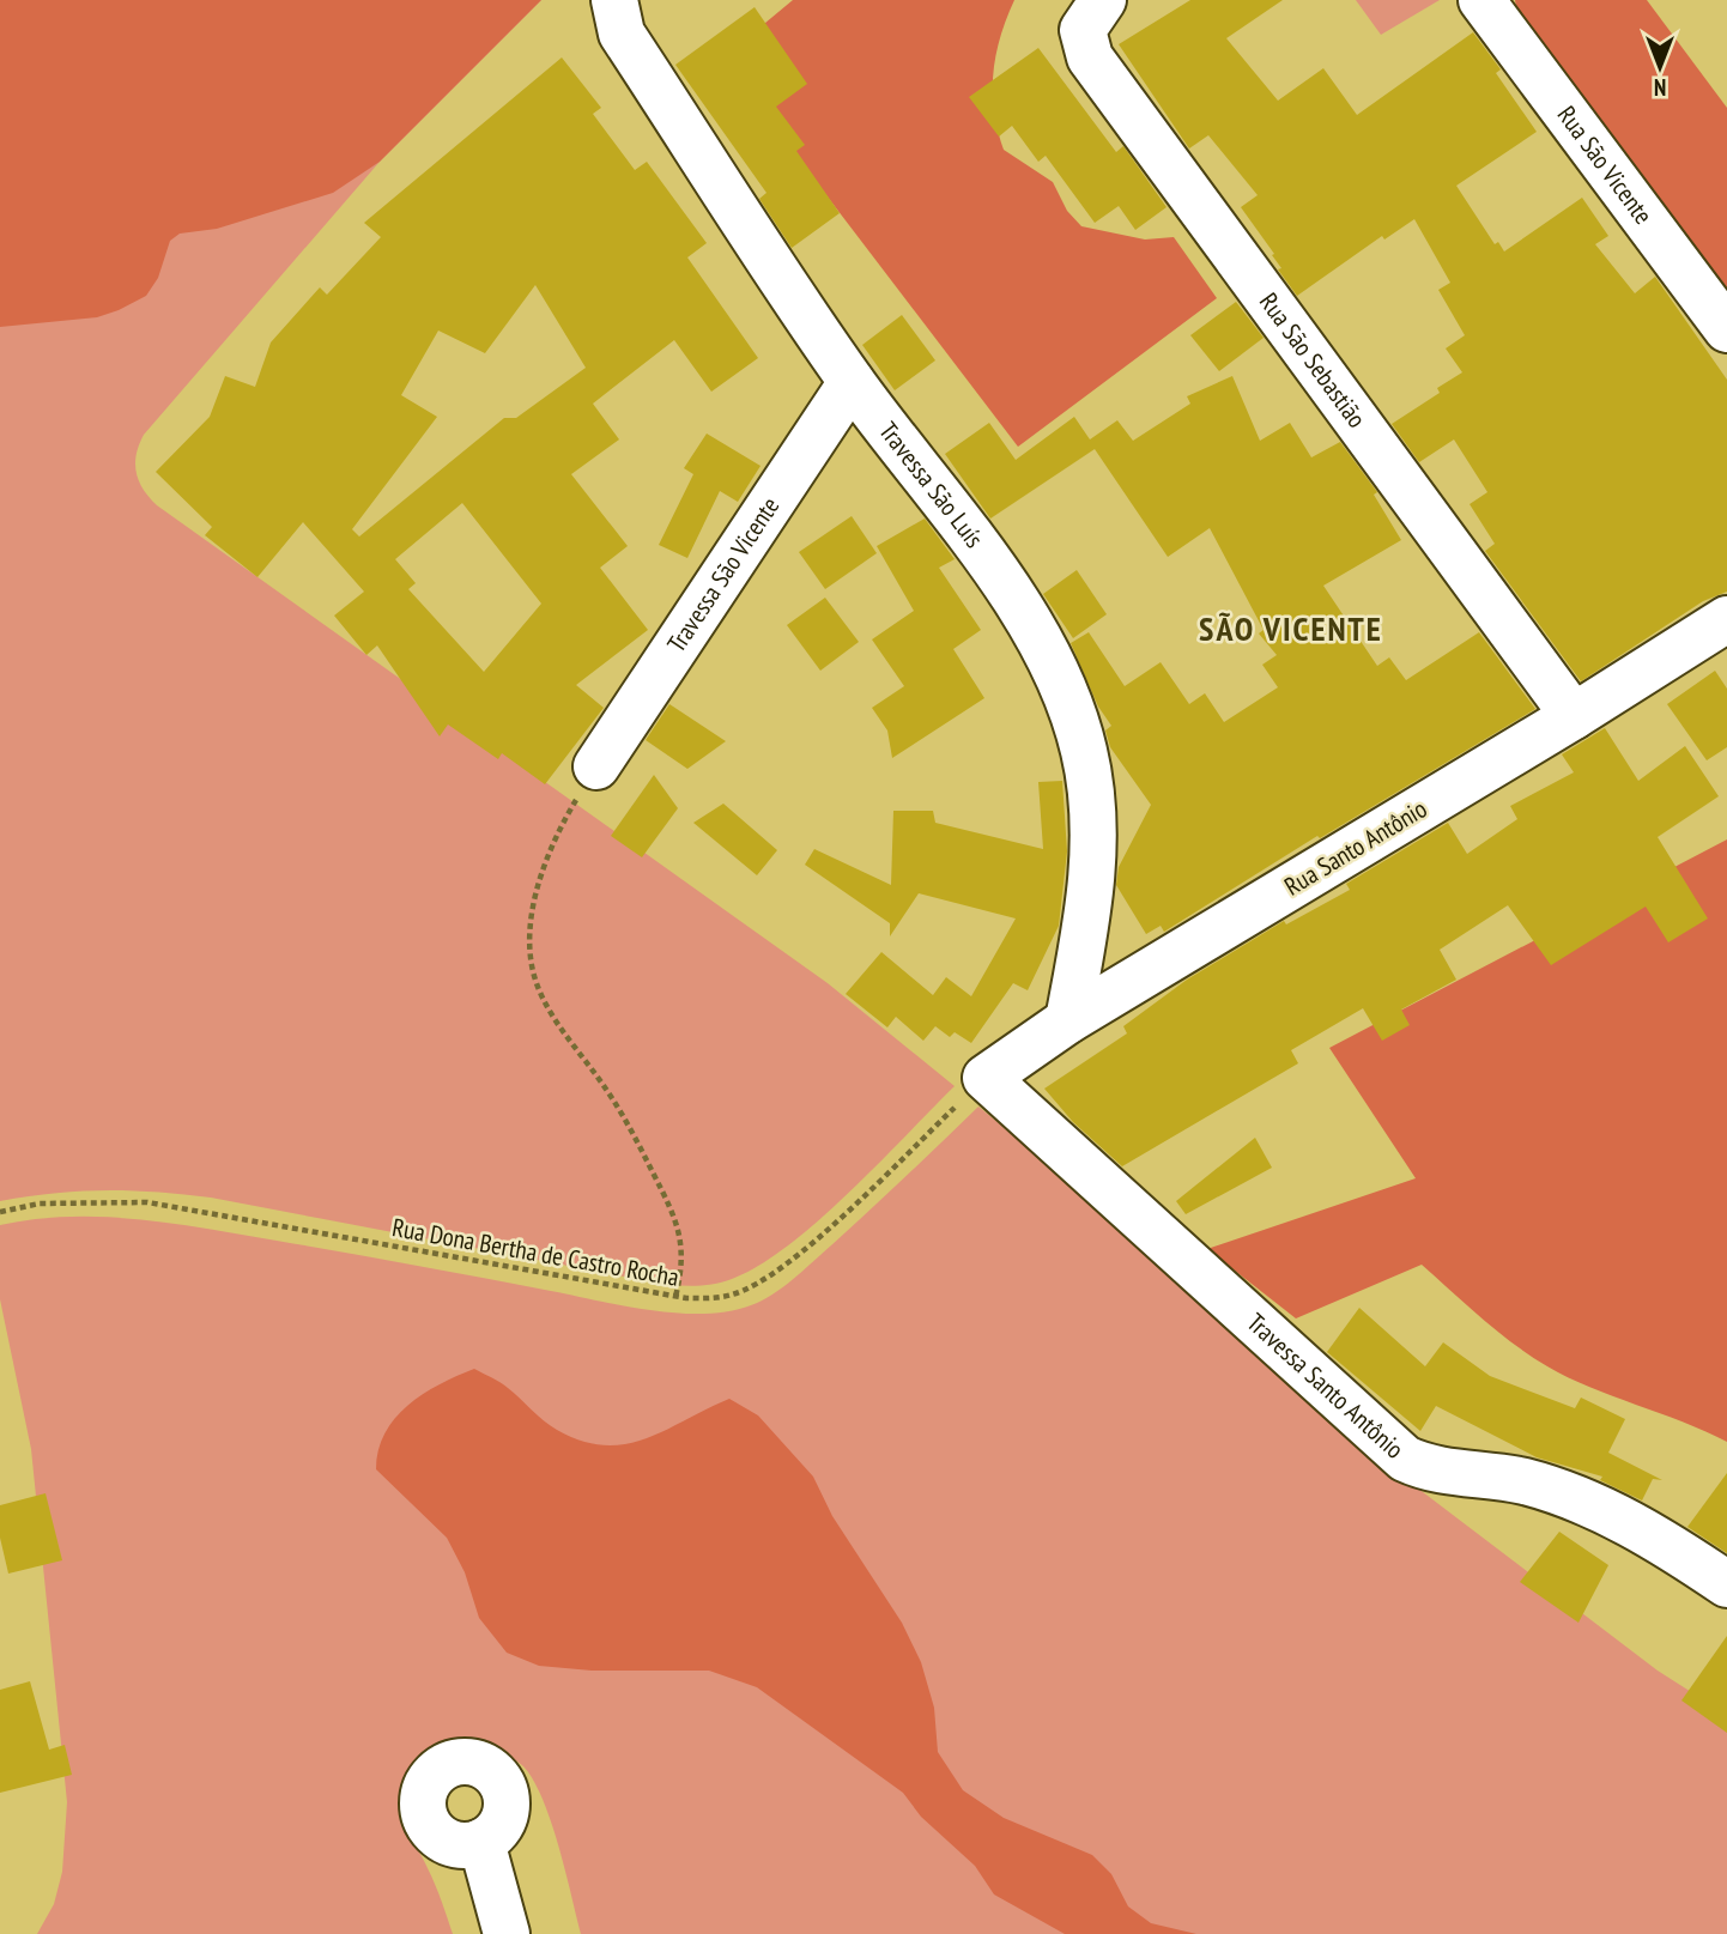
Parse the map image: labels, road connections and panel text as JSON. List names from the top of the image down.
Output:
{
  "streets": {
    "street": [
      "Rua São Vicente",
      "Rua São Sebastião",
      "Travessa São Luís",
      "Travessa São Vicente",
      "Rua Santo Antônio",
      "Travessa Santo Antônio"
    ],
    "path": ["Rua Dona Bertha de Castro Rocha"]
  },
  "crossings": [
    ["Rua São Sebastião", "Rua Santo Antônio"],
    ["Travessa São Luís", "Travessa São Vicente"],
    ["Travessa São Luís", "Rua Santo Antônio"],
    ["Rua Santo Antônio", "Rua Dona Bertha de Castro Rocha"],
    ["Rua Santo Antônio", "Travessa Santo Antônio"],
    ["Rua Dona Bertha de Castro Rocha", "Travessa Santo Antônio"]
  ],
  "districts": ["SÃO VICENTE"],
  "north": "bottom"
}
